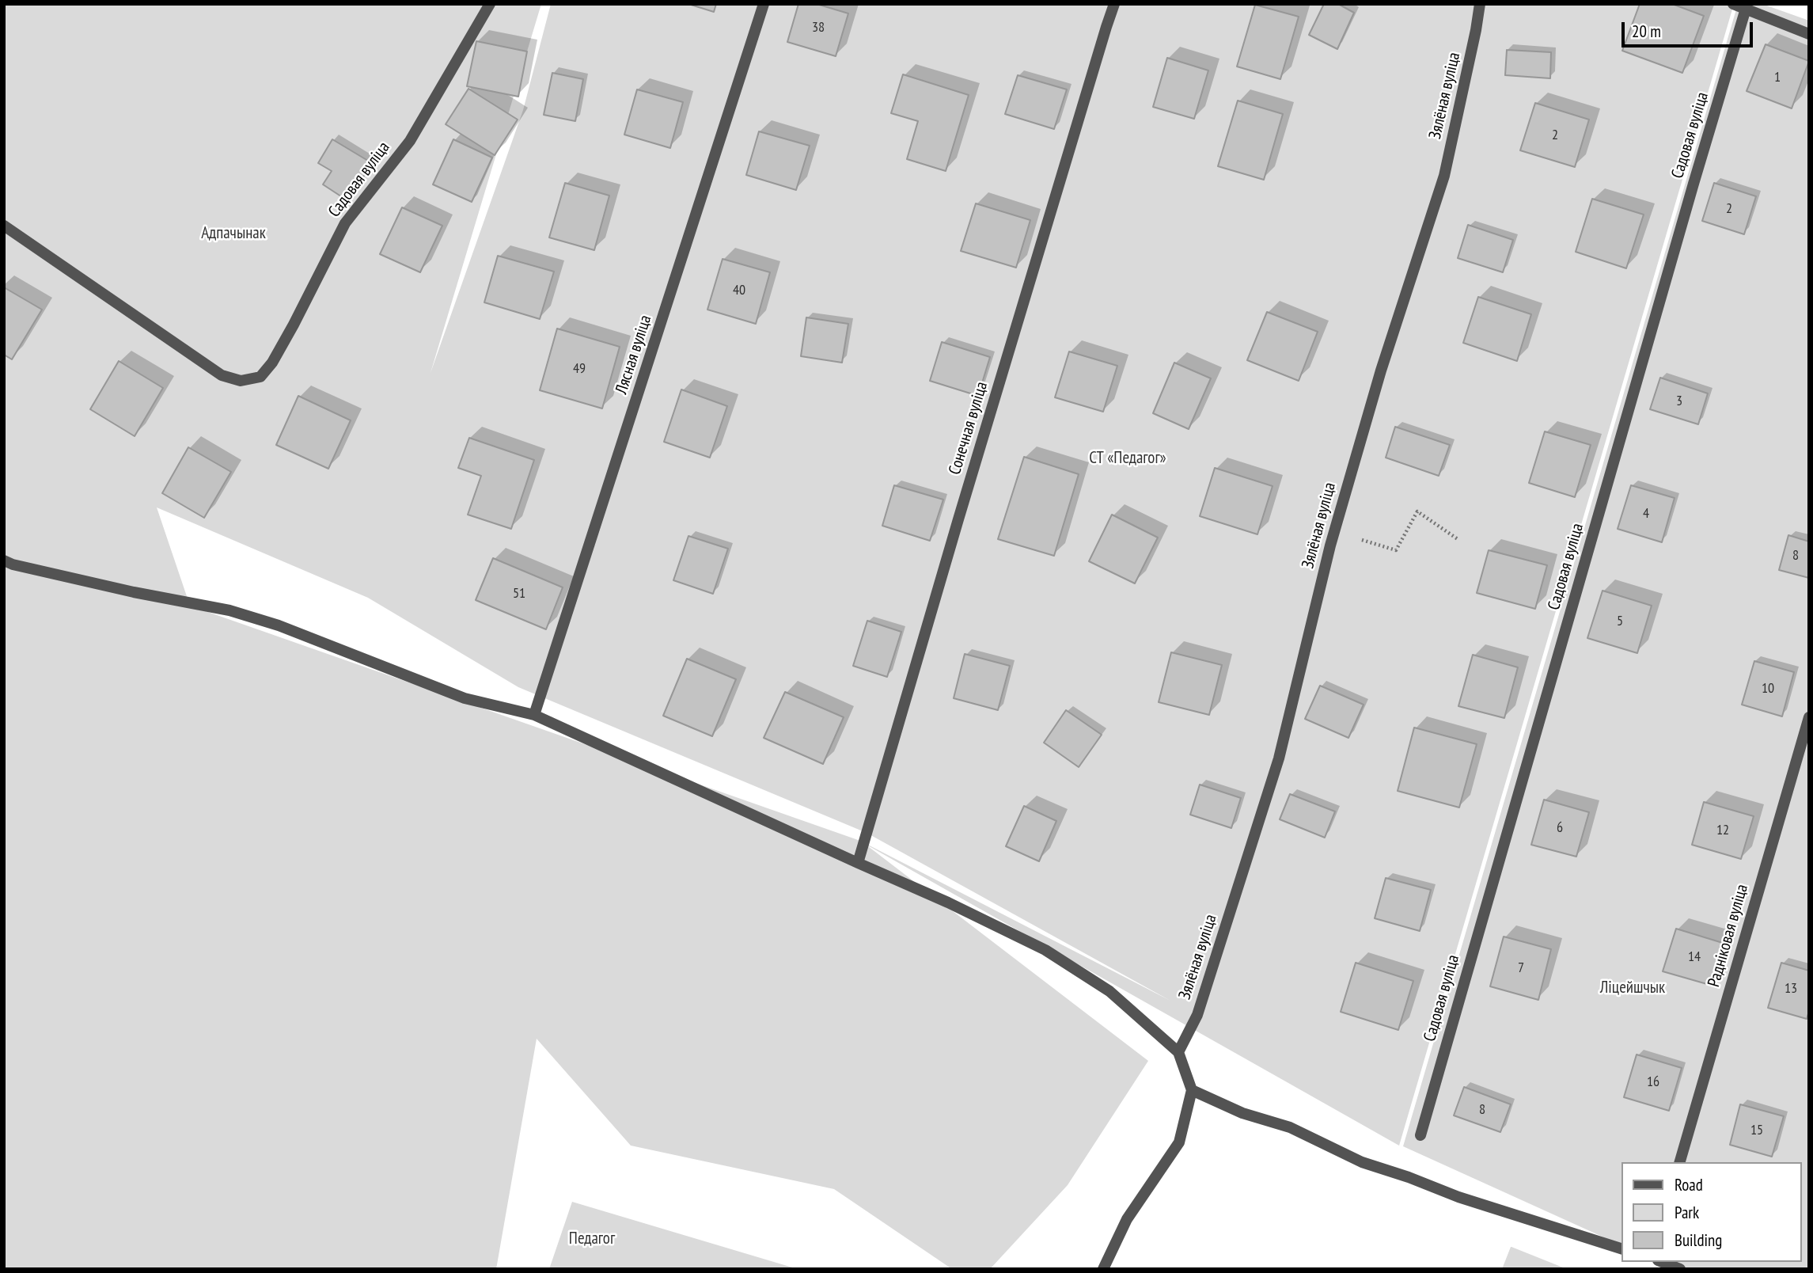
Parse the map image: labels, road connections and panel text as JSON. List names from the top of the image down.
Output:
{
  "streets": {
    "street": [
      "Зялёная вуліца",
      "Садовая вуліца",
      "Лясная вуліца",
      "Сонечная вуліца",
      "Радніковая вуліца"
    ]
  },
  "parks": [
    "Адпачынак",
    "СТ «Педагог»",
    "Ліцейшчык",
    "Педагог"
  ],
  "house_numbers": [
    "38",
    "1",
    "2",
    "2",
    "40",
    "49",
    "3",
    "4",
    "8",
    "51",
    "5",
    "10",
    "6",
    "12",
    "14",
    "7",
    "13",
    "16",
    "8",
    "15"
  ],
  "legend": ["Road", "Park", "Building"],
  "scale_bar": "20 m"
}
